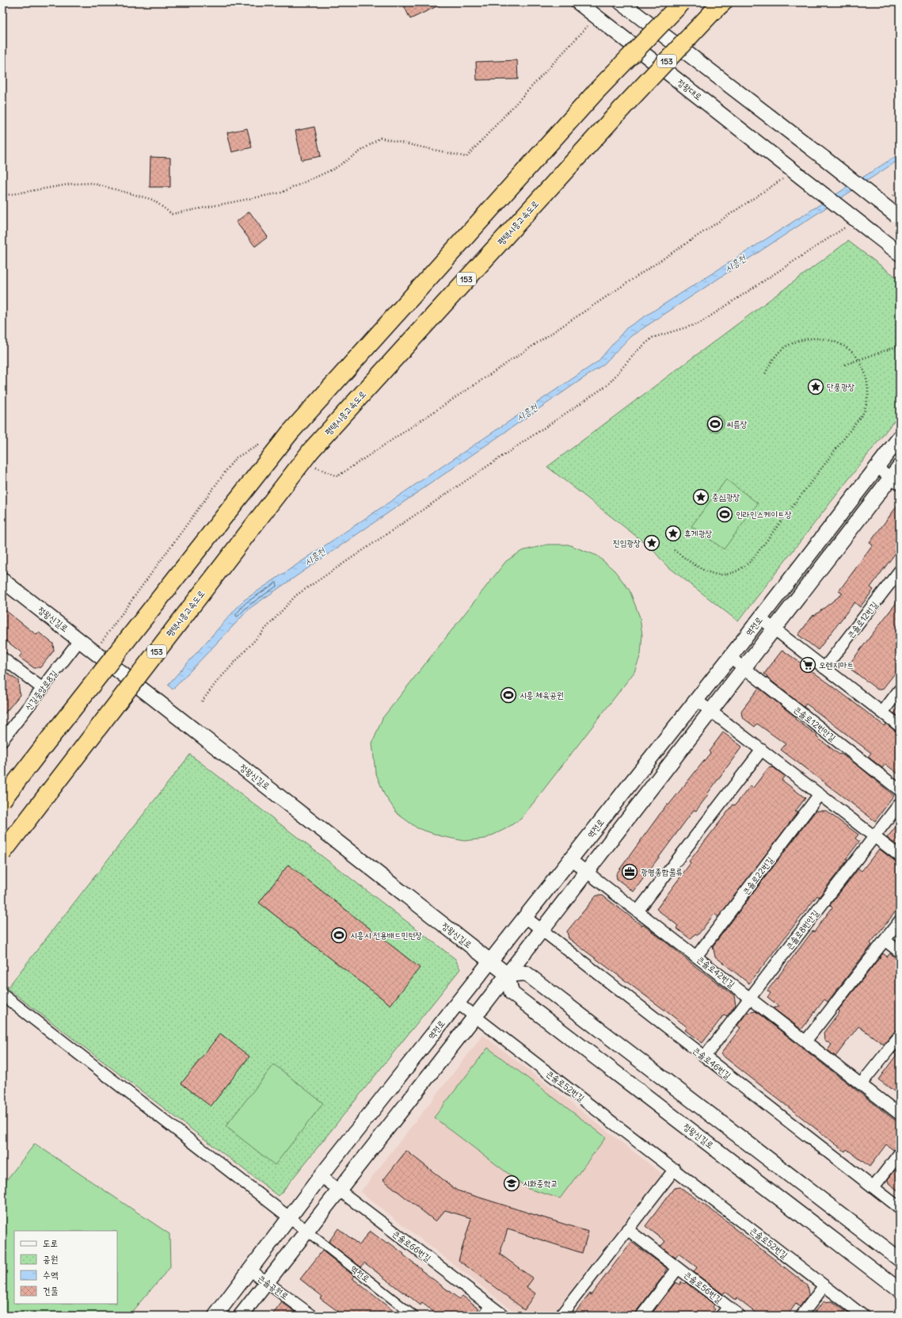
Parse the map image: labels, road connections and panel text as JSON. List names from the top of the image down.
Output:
{
  "streets": {
    "highway": ["153", "평택시흥고속도로"],
    "street": [
      "정왕대로",
      "정왕신길로",
      "큰솔로12번길",
      "역전로",
      "신길중앙로8길",
      "큰솔로12번안길",
      "큰솔로22번길",
      "큰솔로8번안길",
      "큰솔로42번길",
      "큰솔로46번길",
      "큰솔로52번길",
      "큰솔로66번길",
      "큰솔공원로",
      "큰솔로56번길"
    ]
  },
  "crossings": [
    ["정왕신길로", "역전로"],
    ["정왕신길로", "신길중앙로8길"],
    ["역전로", "큰솔로12번안길"],
    ["역전로", "큰솔로42번길"],
    ["역전로", "큰솔로46번길"],
    ["역전로", "큰솔로52번길"],
    ["역전로", "큰솔로66번길"],
    ["역전로", "큰솔공원로"],
    ["큰솔로22번길", "큰솔로42번길"],
    ["큰솔로8번안길", "큰솔로42번길"],
    ["큰솔로8번안길", "큰솔로46번길"]
  ],
  "water": ["시흥천"],
  "places": {
    "place": [
      "단풍광장",
      "중심광장",
      "휴게광장",
      "진입광장"
    ],
    "sports": [
      "씨름장",
      "인라인스케이트장",
      "시흥 체육공원",
      "시흥시 전용배드민턴장"
    ],
    "supermarket": ["오렌지마트"],
    "office": ["광명종합물류"],
    "school or university": ["시화중학교"]
  },
  "legend": [
    "도로",
    "공원",
    "수역",
    "건물"
  ]
}
